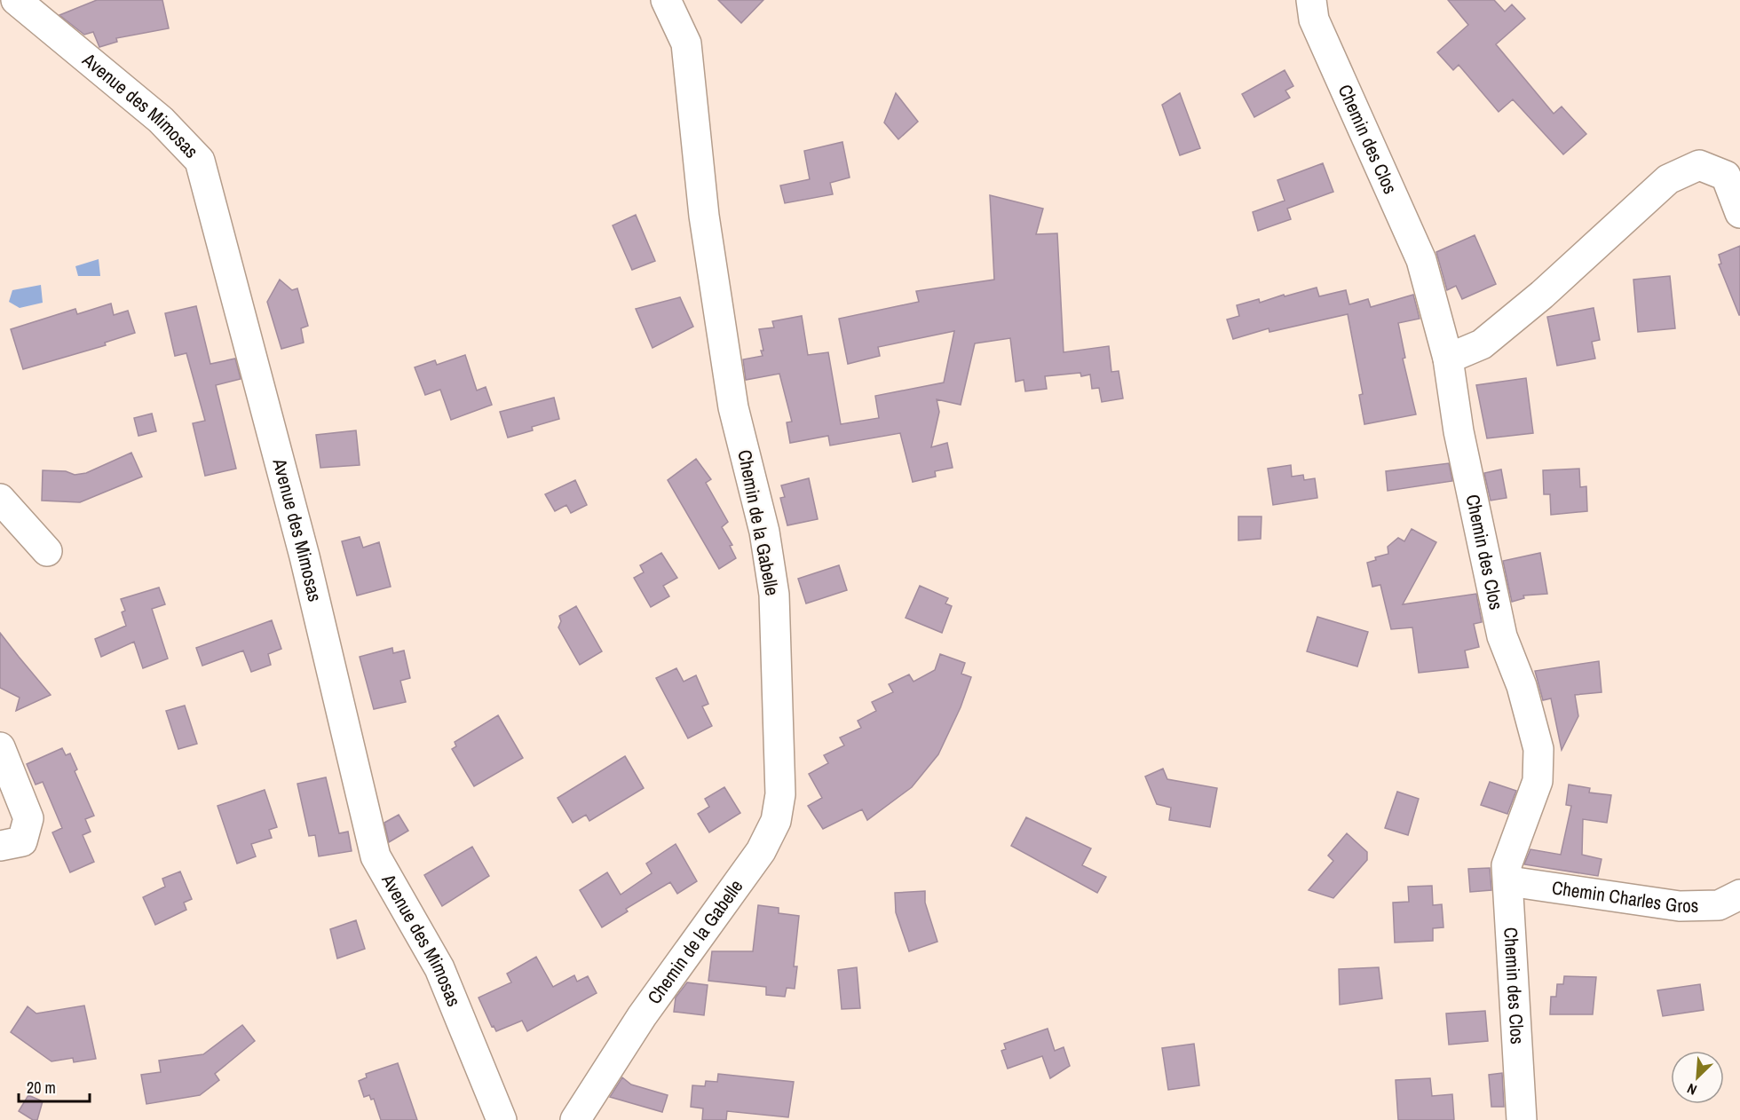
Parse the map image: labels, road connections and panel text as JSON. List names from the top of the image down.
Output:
{
  "streets": {
    "street": [
      "Avenue des Mimosas",
      "Chemin des Clos",
      "Chemin de la Gabelle",
      "Chemin Charles Gros"
    ]
  },
  "crossings": [
    ["Chemin des Clos", "Chemin Charles Gros"]
  ],
  "scale_bar": "20 m",
  "north": "bottom left"
}
